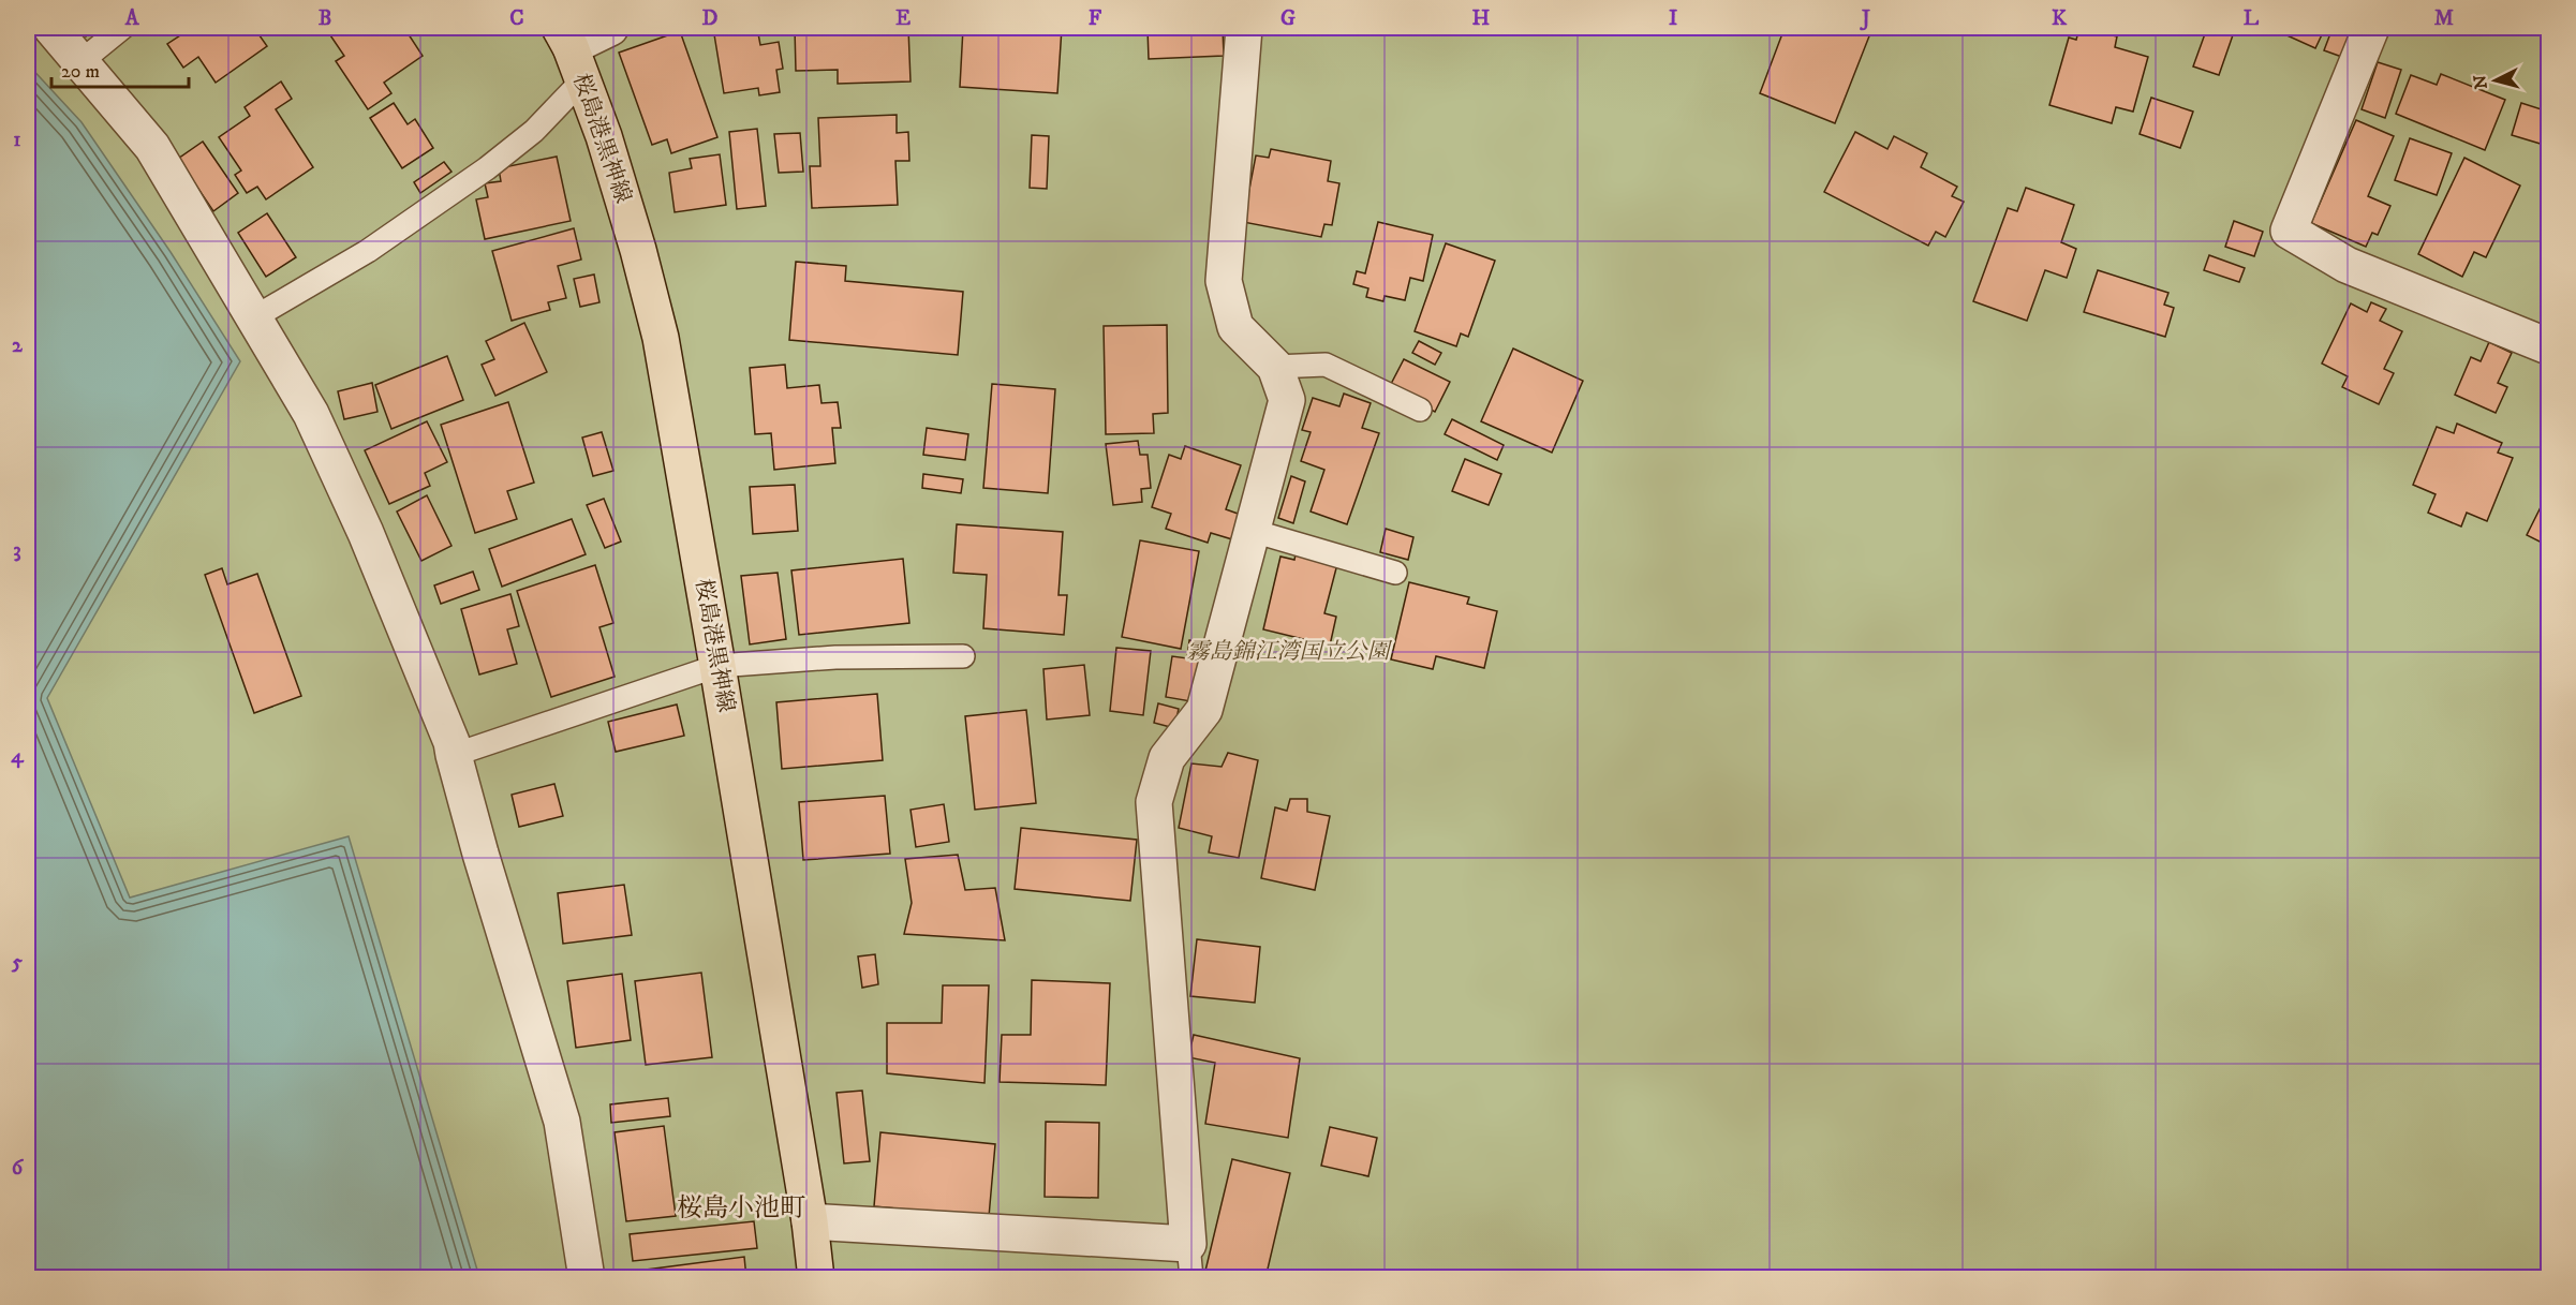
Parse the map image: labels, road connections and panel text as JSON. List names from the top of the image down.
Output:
{
  "streets": {
    "main road": ["桜島港黒神線"]
  },
  "districts": ["桜島小池町"],
  "parks": ["霧島錦江湾国立公園"],
  "scale_bar": "20 m",
  "north": "left",
  "grid": {
    "columns": [
      "A",
      "B",
      "C",
      "D",
      "E",
      "F",
      "G",
      "H",
      "I",
      "J",
      "K",
      "L",
      "M"
    ],
    "rows": [
      "1",
      "2",
      "3",
      "4",
      "5",
      "6"
    ]
  }
}
